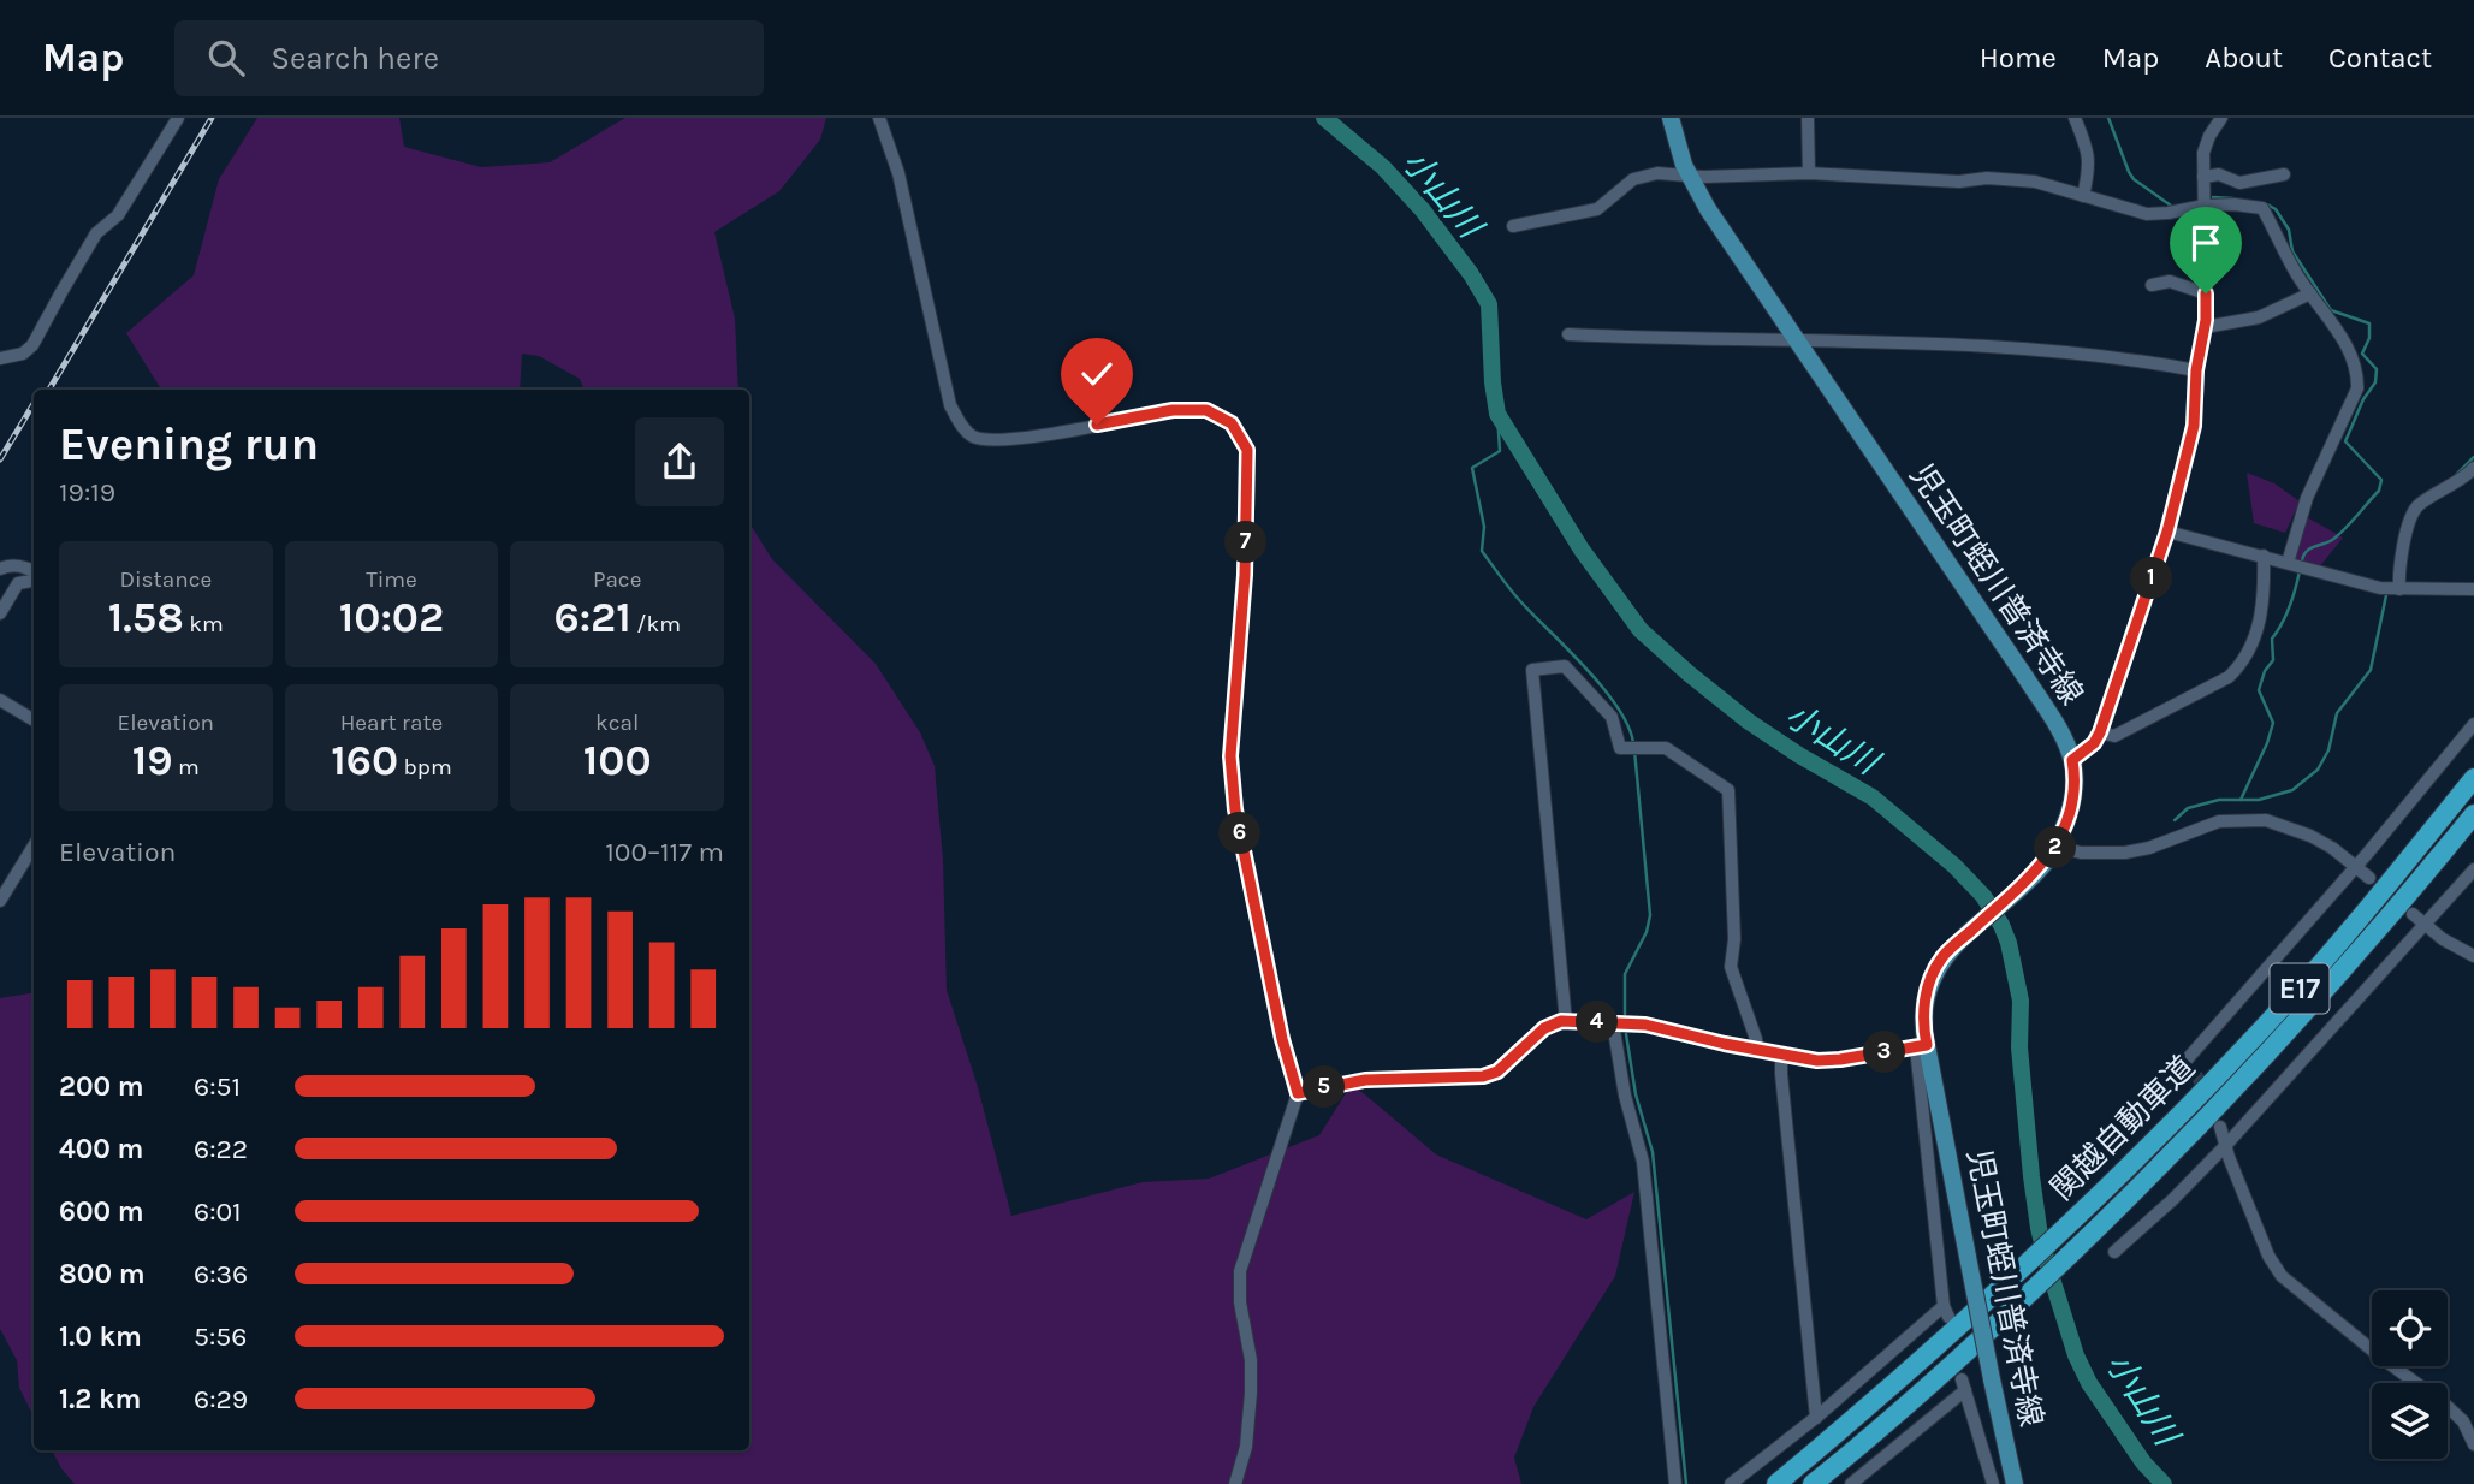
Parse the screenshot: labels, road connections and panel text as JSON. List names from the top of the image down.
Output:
{
  "streets": {
    "highway": ["E17", "関越自動車道"],
    "main road": ["児玉町蛭川普済寺線"]
  },
  "water": ["小山川"],
  "page": {
    "header": "Map",
    "search": "Search here",
    "nav": [
      "Home",
      "Map",
      "About",
      "Contact"
    ],
    "heading": ["Evening run", "19:19"],
    "pins": [
      "7",
      "1",
      "6",
      "2",
      "4",
      "3",
      "5"
    ],
    "stats": [
      ["Distance", "1.58 km"],
      ["Time", "10:02"],
      ["Pace", "6:21 /km"],
      ["Elevation", "19 m"],
      ["Heart rate", "160 bpm"],
      ["kcal", "100"]
    ],
    "chart": ["Elevation", "100–117 m"],
    "list": [
      {
        "name": "200 m",
        "note": "6:51"
      },
      {
        "name": "400 m",
        "note": "6:22"
      },
      {
        "name": "600 m",
        "note": "6:01"
      },
      {
        "name": "800 m",
        "note": "6:36"
      },
      {
        "name": "1.0 km",
        "note": "5:56"
      },
      {
        "name": "1.2 km",
        "note": "6:29"
      }
    ]
  }
}
